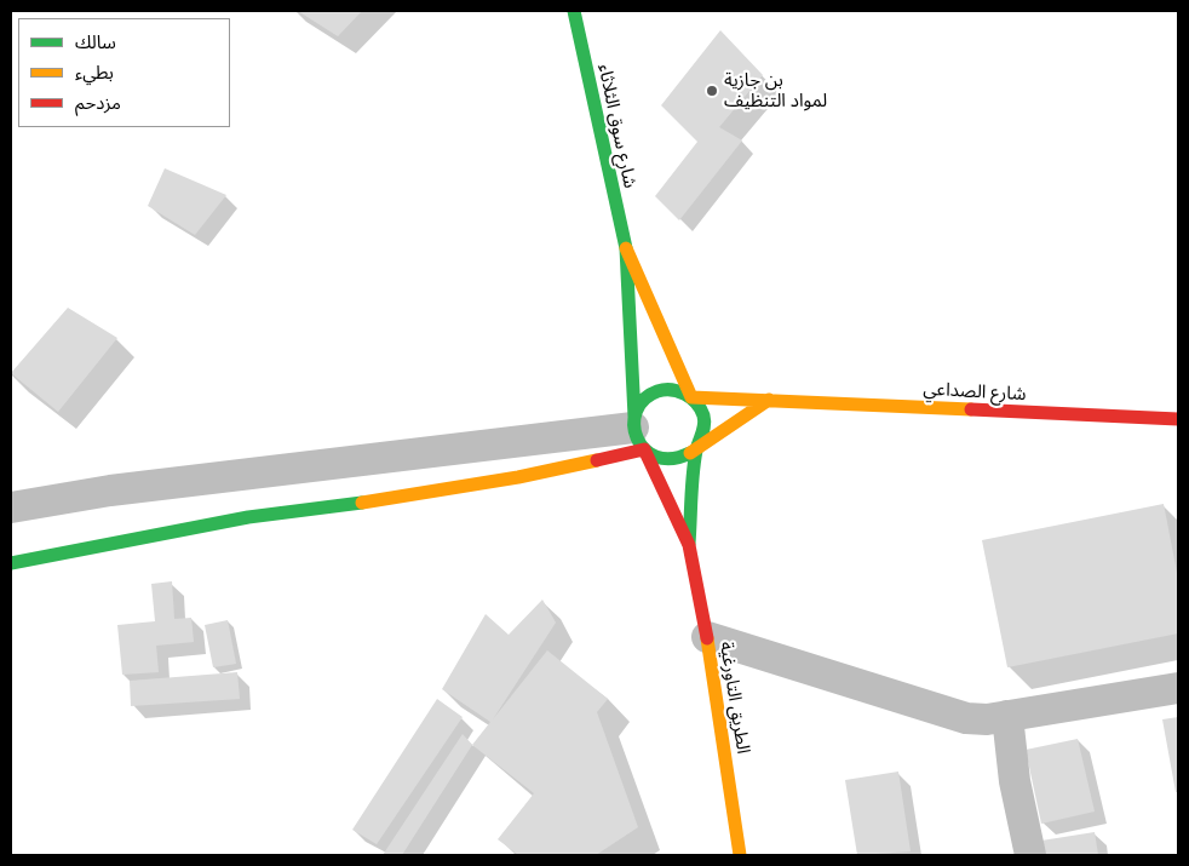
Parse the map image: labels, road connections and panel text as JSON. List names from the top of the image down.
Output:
{
  "streets": {
    "street": ["شارع سوق الثلاثاء", "شارع الصداعي", "الطريق التاورغية"]
  },
  "places": ["بن جازية لمواد التنظيف"],
  "legend": ["سالك", "بطيء", "مزدحم"]
}
